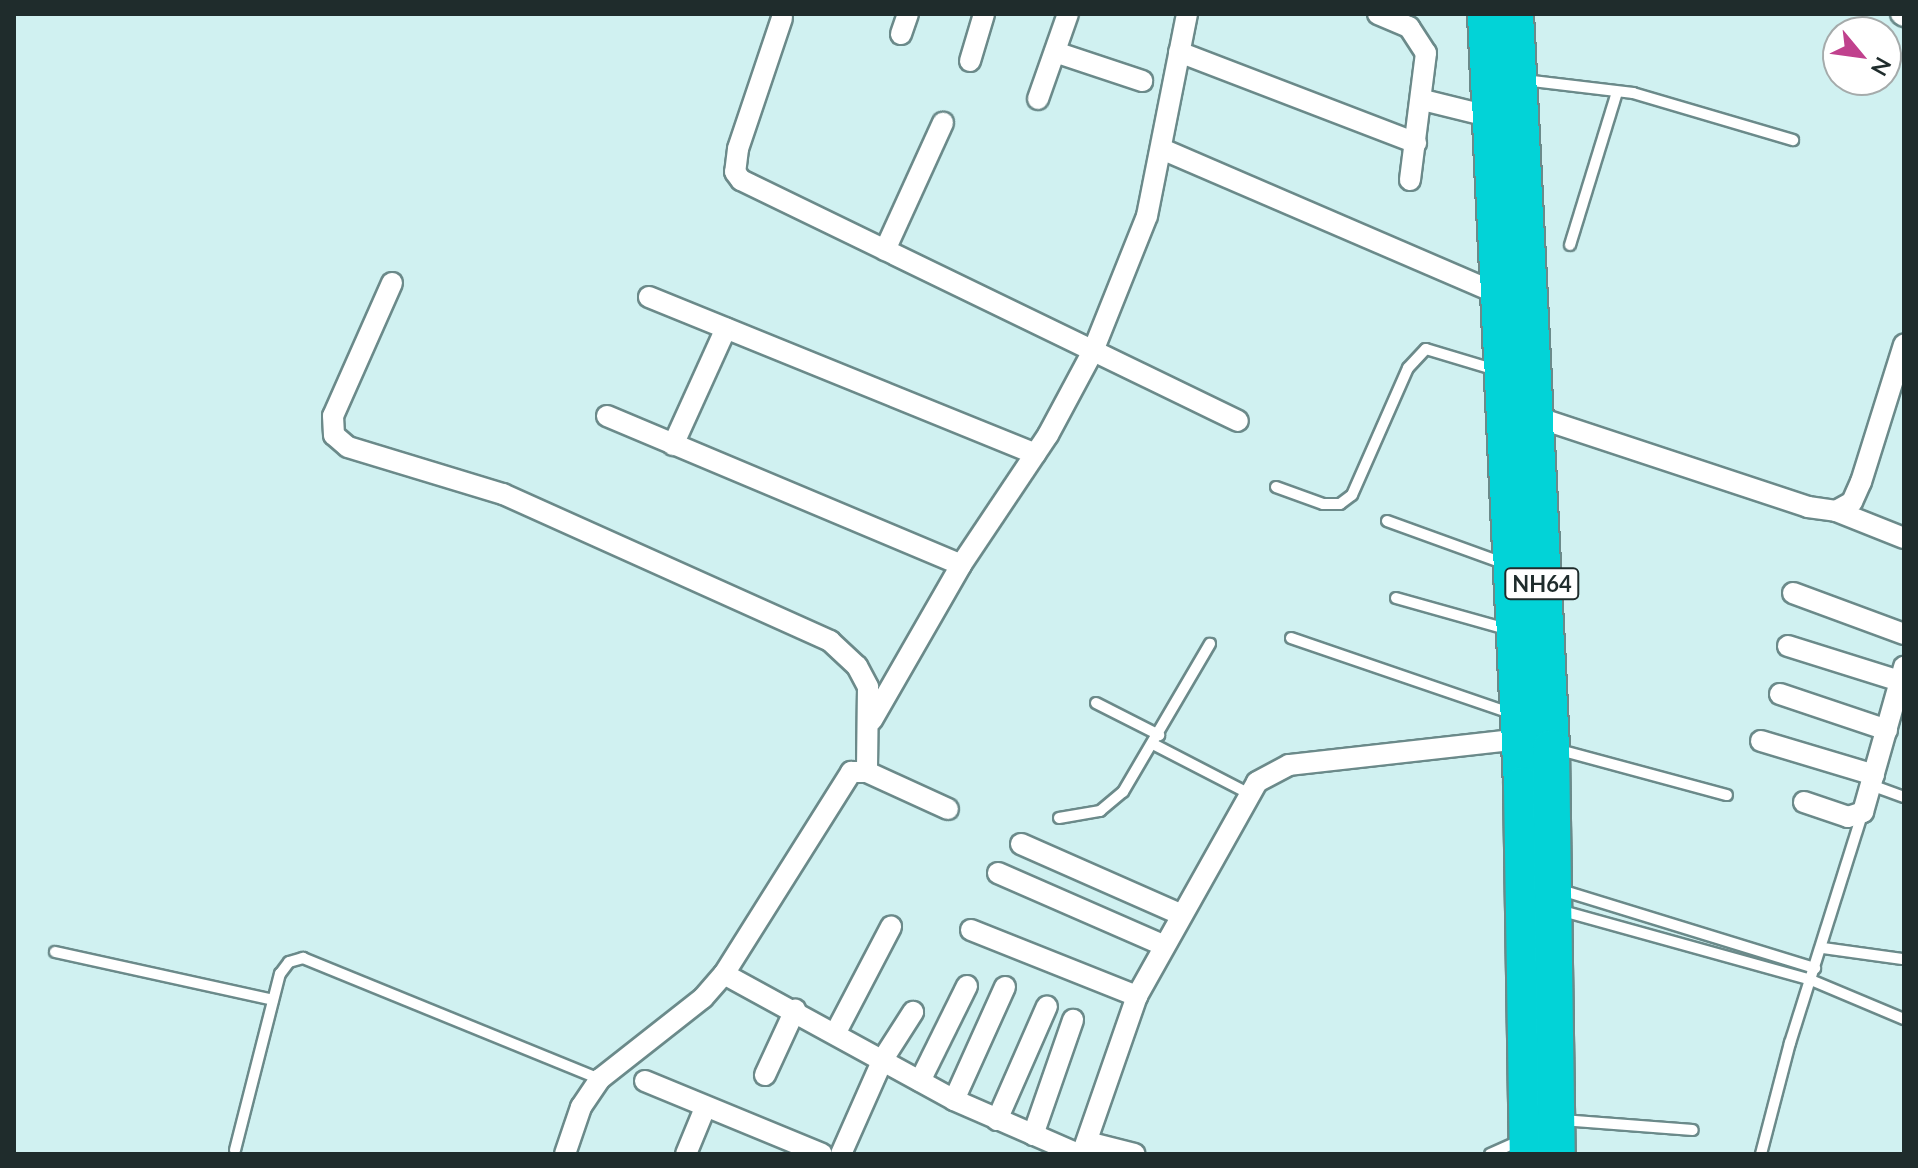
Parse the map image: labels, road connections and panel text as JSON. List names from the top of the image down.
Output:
{
  "streets": {
    "highway": ["NH64"]
  },
  "north": "bottom right"
}
